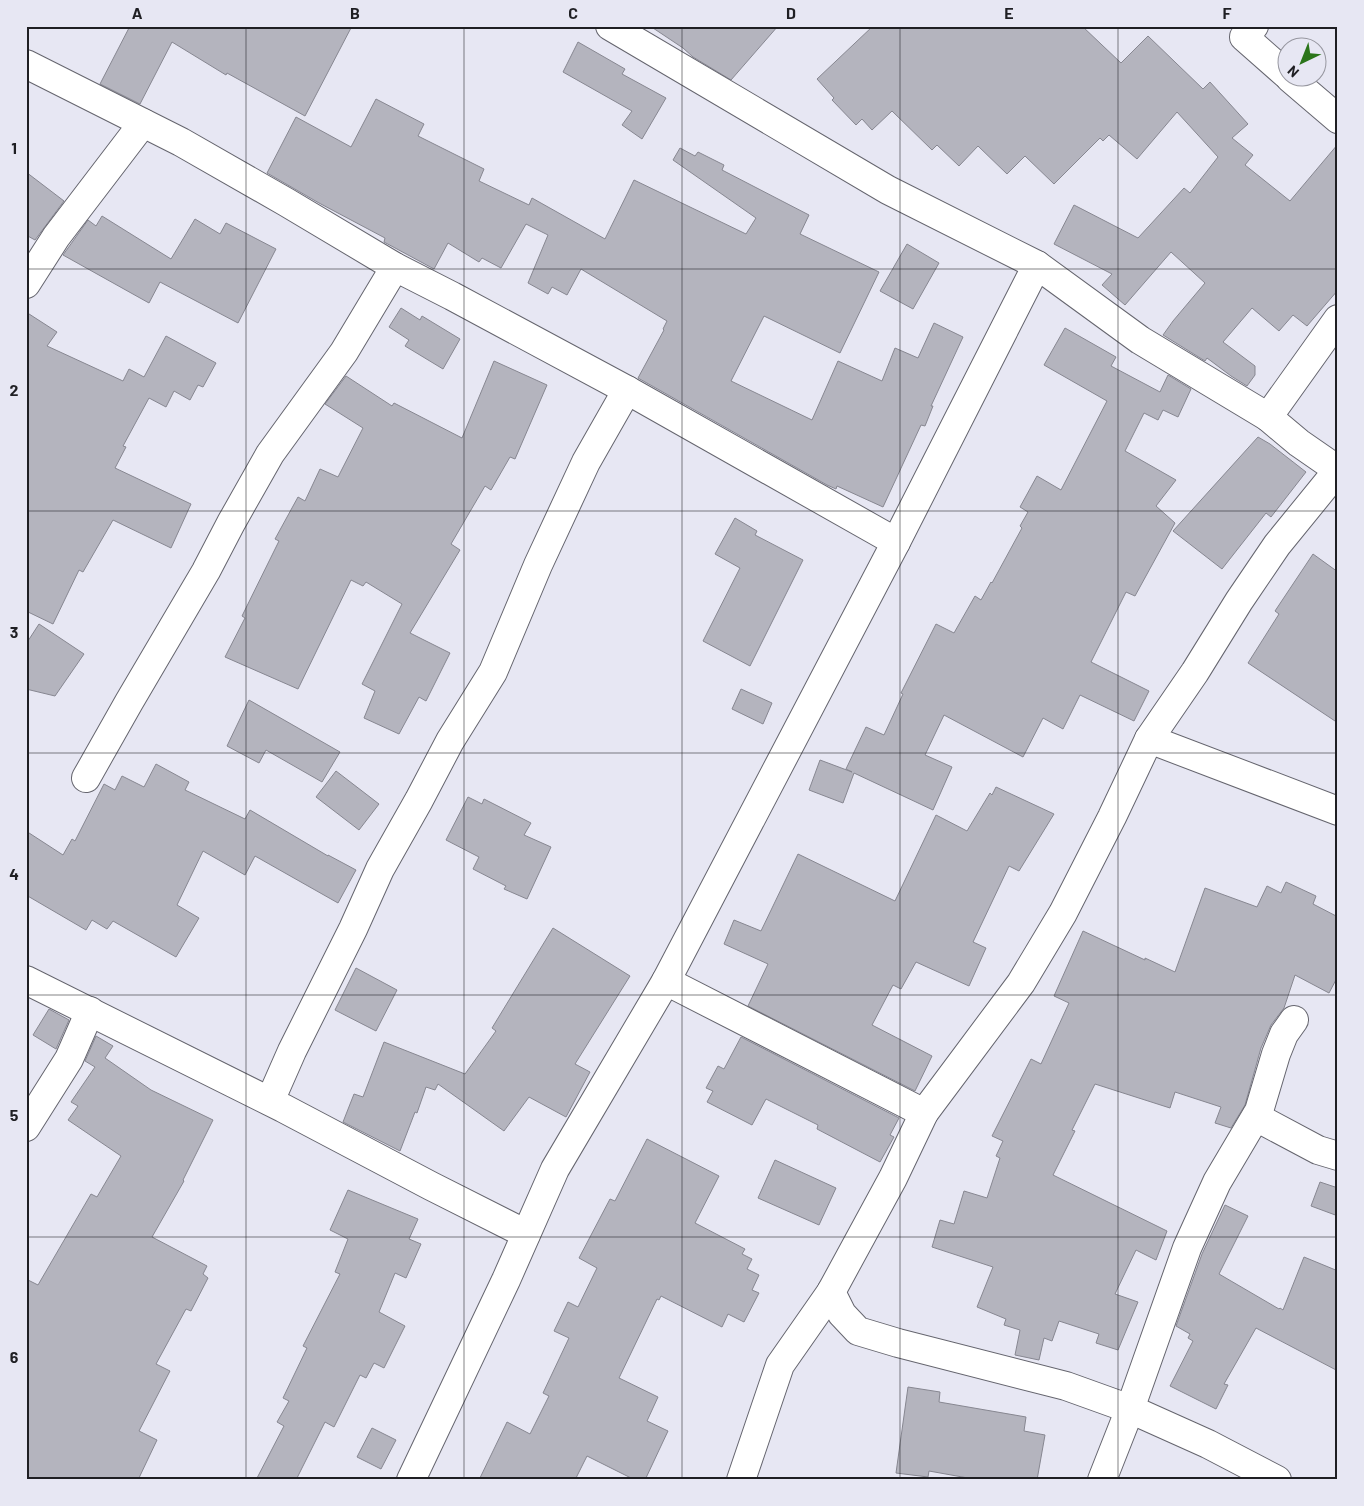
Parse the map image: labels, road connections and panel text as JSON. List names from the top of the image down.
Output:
{
  "north": "bottom left",
  "grid": {
    "columns": [
      "A",
      "B",
      "C",
      "D",
      "E",
      "F"
    ],
    "rows": [
      "1",
      "2",
      "3",
      "4",
      "5",
      "6"
    ]
  }
}
